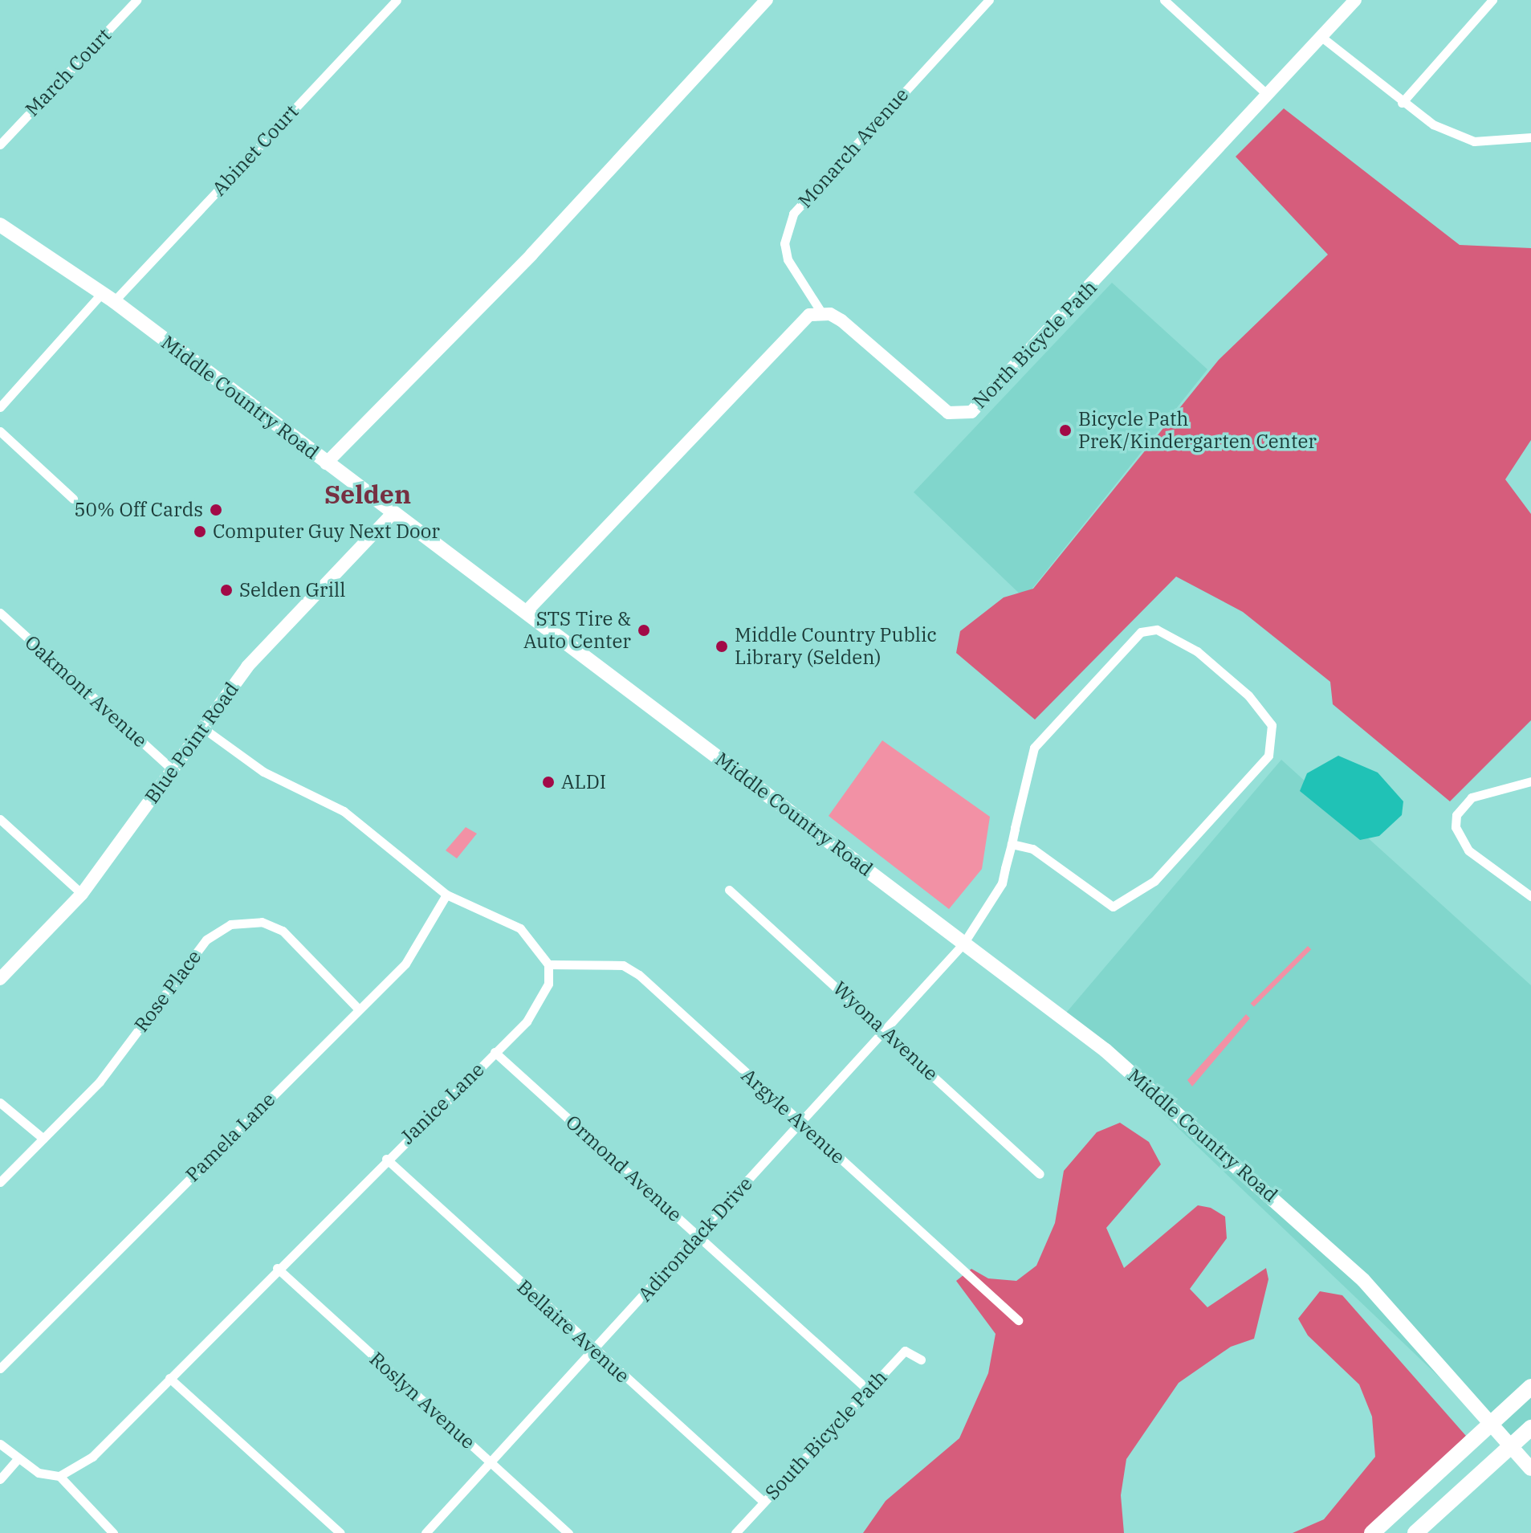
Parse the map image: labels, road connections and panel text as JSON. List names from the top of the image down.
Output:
{
  "streets": {
    "main road": ["Middle Country Road"],
    "street": [
      "March Court",
      "Monarch Avenue",
      "Abinet Court",
      "North Bicycle Path",
      "Oakmont Avenue",
      "Blue Point Road",
      "Rose Place",
      "Wyona Avenue",
      "Janice Lane",
      "Argyle Avenue",
      "Pamela Lane",
      "Ormond Avenue",
      "Adirondack Drive",
      "Bellaire Avenue",
      "Roslyn Avenue",
      "South Bicycle Path"
    ]
  },
  "crossings": [
    ["Monarch Avenue", "North Bicycle Path"],
    ["Abinet Court", "Middle Country Road"],
    ["Middle Country Road", "Blue Point Road"],
    ["Middle Country Road", "Adirondack Drive"],
    ["Oakmont Avenue", "Blue Point Road"],
    ["Rose Place", "Pamela Lane"],
    ["Wyona Avenue", "Adirondack Drive"],
    ["Janice Lane", "Argyle Avenue"],
    ["Janice Lane", "Ormond Avenue"],
    ["Janice Lane", "Bellaire Avenue"],
    ["Janice Lane", "Roslyn Avenue"],
    ["Argyle Avenue", "Adirondack Drive"],
    ["Ormond Avenue", "Adirondack Drive"],
    ["Ormond Avenue", "South Bicycle Path"],
    ["Adirondack Drive", "Bellaire Avenue"],
    ["Adirondack Drive", "Roslyn Avenue"],
    ["Bellaire Avenue", "South Bicycle Path"]
  ],
  "districts": ["Selden"],
  "places": [
    "Bicycle Path PreK/Kindergarten Center",
    "50% Off Cards",
    "Computer Guy Next Door",
    "Selden Grill",
    "STS Tire & Auto Center",
    "Middle Country Public Library (Selden)",
    "ALDI"
  ]
}
